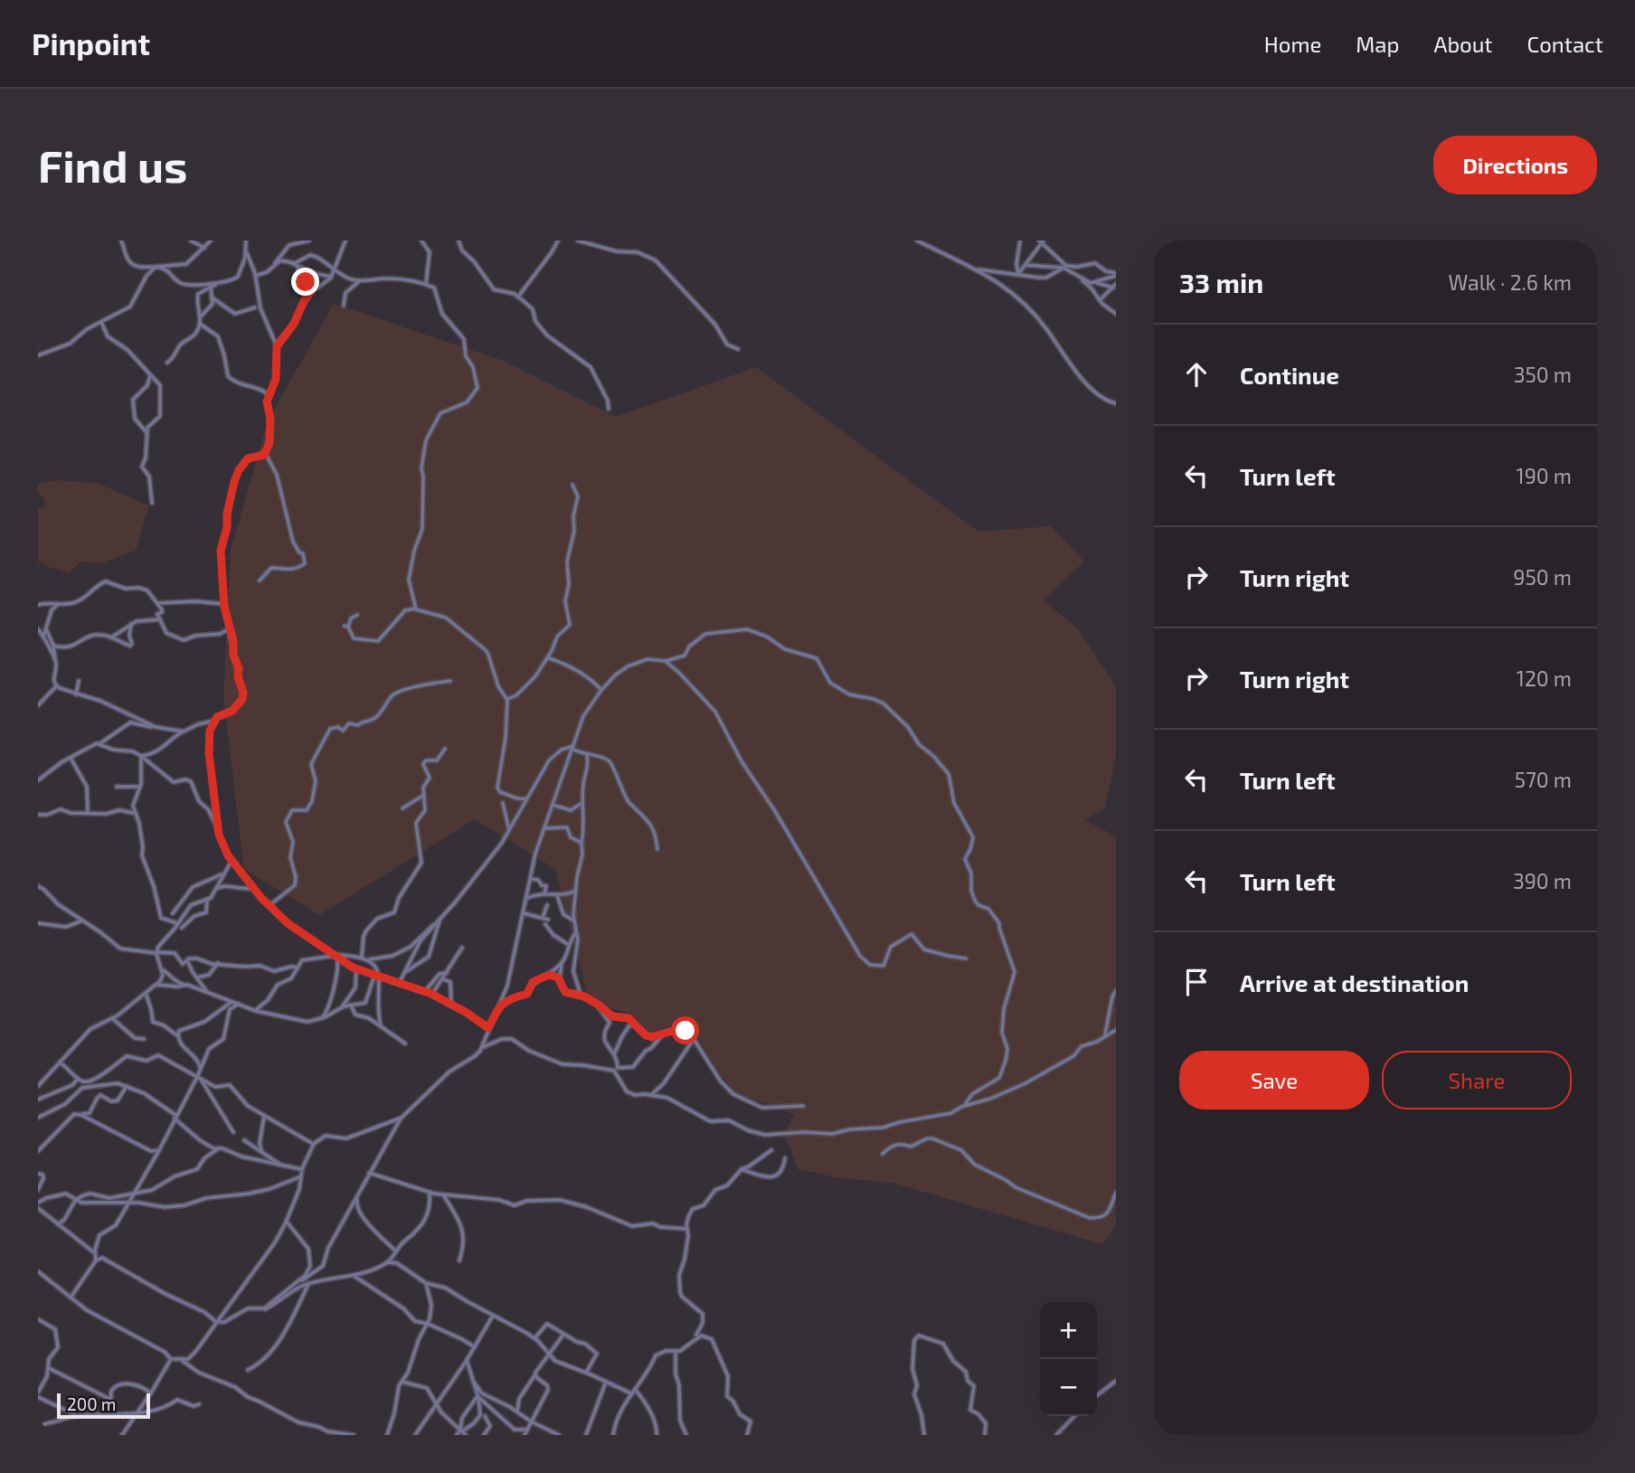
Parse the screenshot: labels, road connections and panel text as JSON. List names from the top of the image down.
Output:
{
  "scale_bar": "200 m",
  "page": {
    "header": "Pinpoint",
    "nav": [
      "Home",
      "Map",
      "About",
      "Contact"
    ],
    "buttons": [
      "Directions",
      ["Save", "Share"]
    ],
    "title": "Find us",
    "heading": ["33 min", "Walk · 2.6 km"],
    "list": [
      ["Continue", "350 m"],
      ["Turn left", "190 m"],
      ["Turn right", "950 m"],
      ["Turn right", "120 m"],
      ["Turn left", "570 m"],
      ["Turn left", "390 m"],
      "Arrive at destination"
    ],
    "map_buttons": ["+", "−"],
    "scale": "200 m"
  }
}
